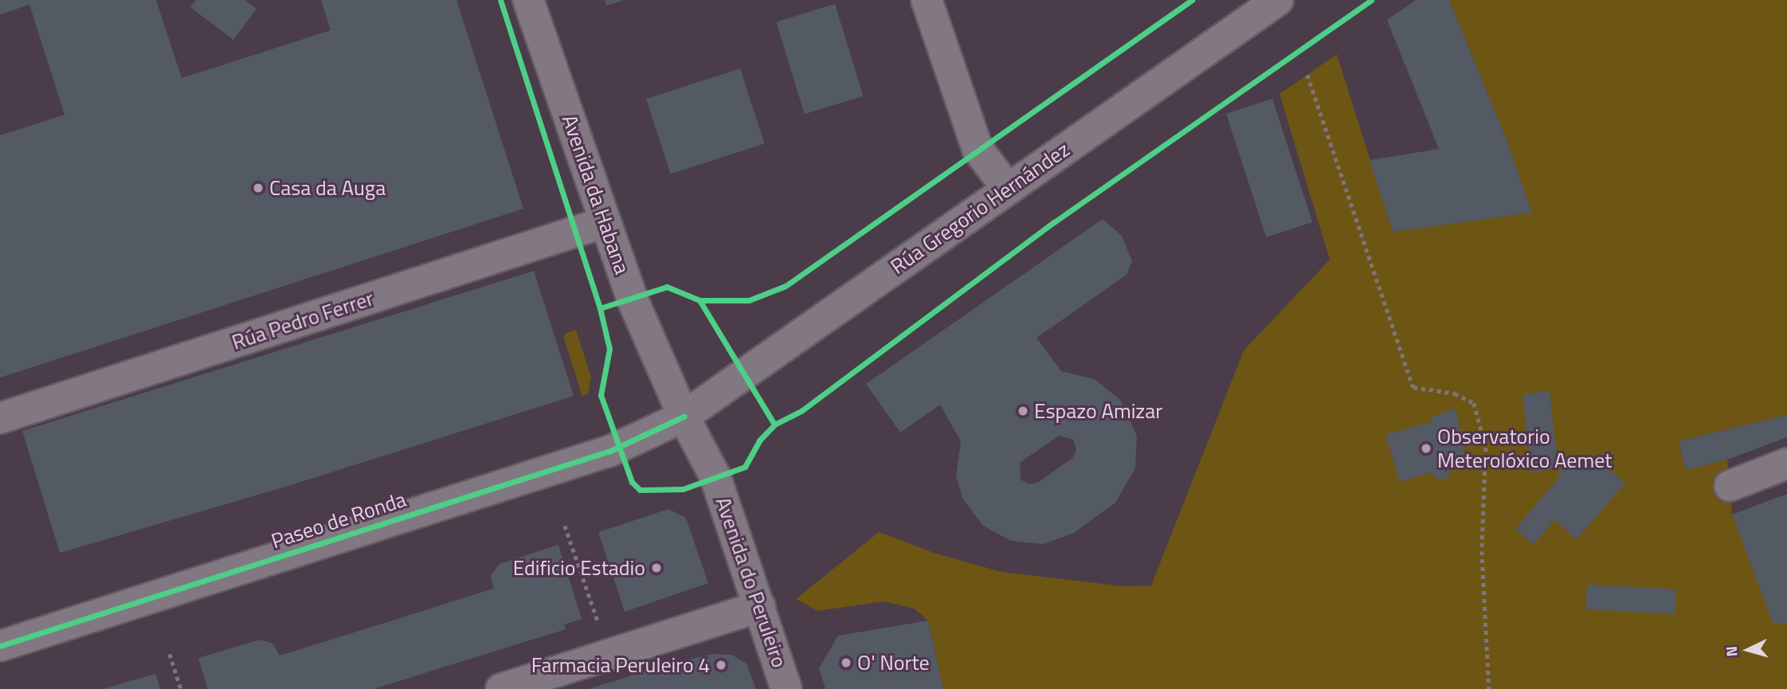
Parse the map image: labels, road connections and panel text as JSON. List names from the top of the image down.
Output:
{
  "streets": {
    "street": [
      "Avenida da Habana",
      "Rúa Gregorio Hernández",
      "Rúa Pedro Ferrer",
      "Paseo de Ronda",
      "Avenida do Peruleiro"
    ]
  },
  "crossings": [
    ["Avenida da Habana", "Rúa Gregorio Hernández"],
    ["Avenida da Habana", "Rúa Pedro Ferrer"],
    ["Avenida da Habana", "Paseo de Ronda"],
    ["Avenida da Habana", "Avenida do Peruleiro"],
    ["Rúa Gregorio Hernández", "Paseo de Ronda"],
    ["Rúa Gregorio Hernández", "Avenida do Peruleiro"],
    ["Paseo de Ronda", "Avenida do Peruleiro"]
  ],
  "places": [
    "Casa da Auga",
    "Espazo Amizar",
    "Observatorio Meterolóxico Aemet",
    "Edificio Estadio",
    "O' Norte",
    "Farmacia Peruleiro 4"
  ],
  "north": "left"
}
